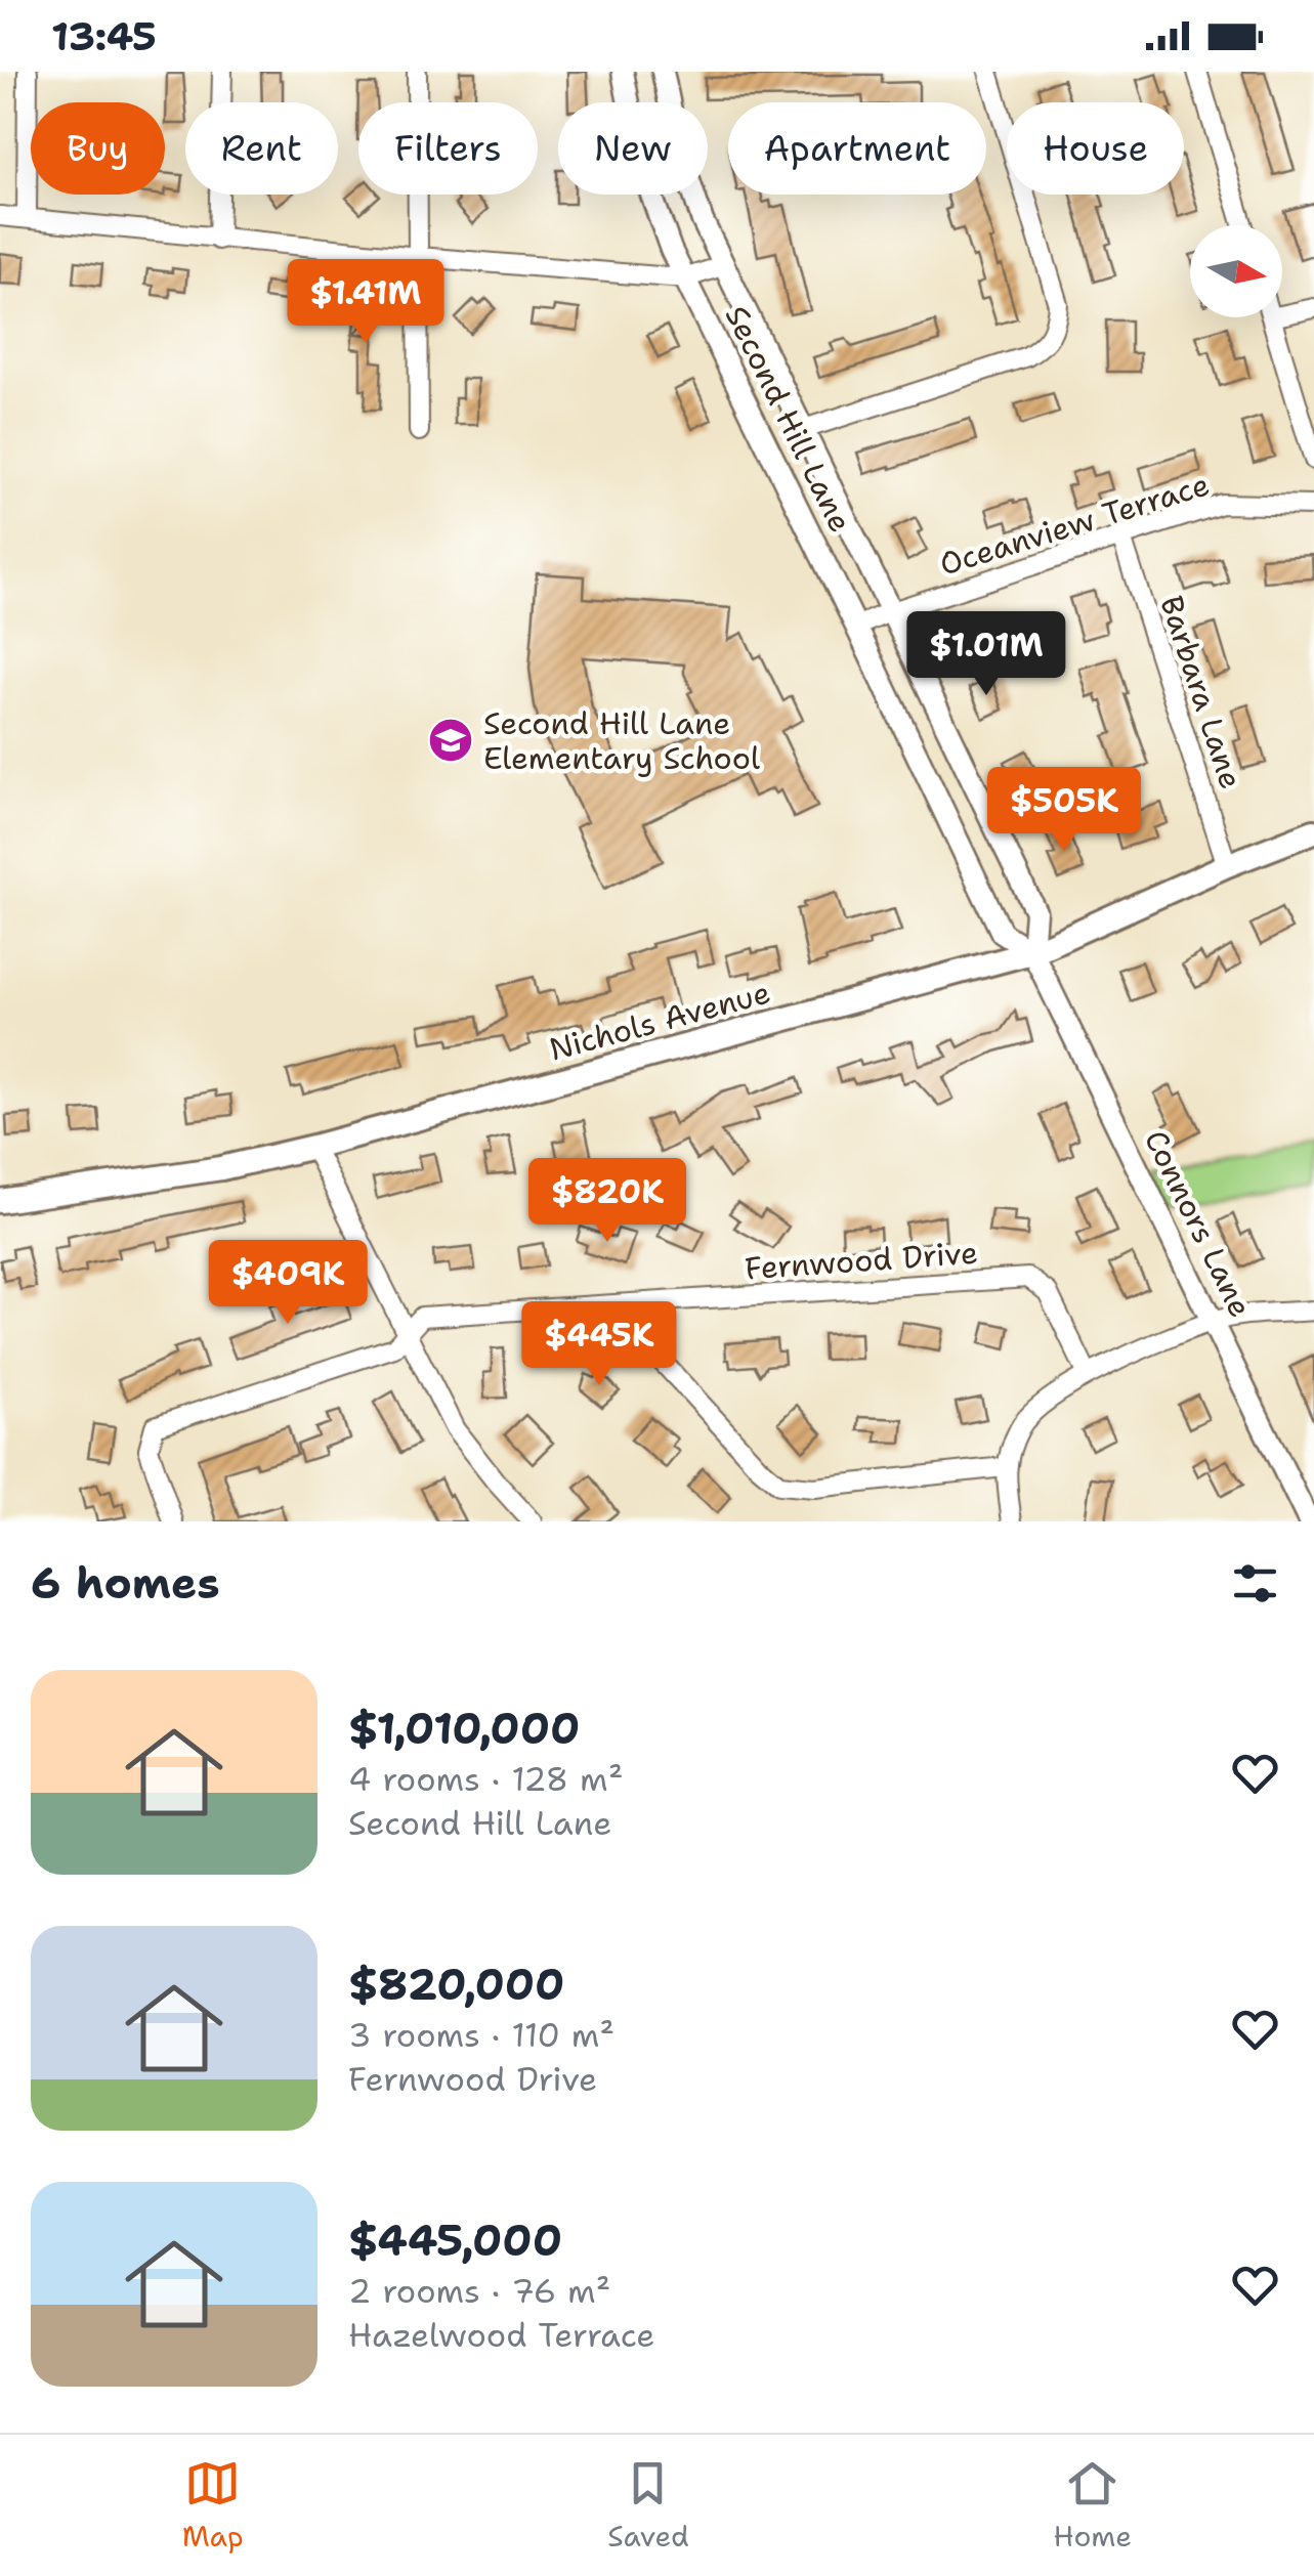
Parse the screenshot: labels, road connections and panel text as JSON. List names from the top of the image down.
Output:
{
  "streets": {
    "main road": ["Nichols Avenue"],
    "street": [
      "Second Hill Lane",
      "Oceanview Terrace",
      "Barbara Lane",
      "Connors Lane",
      "Fernwood Drive"
    ]
  },
  "crossings": [
    ["Second Hill Lane", "Oceanview Terrace"],
    ["Second Hill Lane", "Nichols Avenue"],
    ["Second Hill Lane", "Connors Lane"],
    ["Oceanview Terrace", "Barbara Lane"],
    ["Barbara Lane", "Nichols Avenue"],
    ["Nichols Avenue", "Connors Lane"]
  ],
  "places": {
    "school or university": ["Second Hill Lane Elementary School"]
  },
  "north": "right",
  "page": {
    "status": "13:45",
    "chip": [
      "Buy",
      "Rent",
      "Filters",
      "New",
      "Apartment",
      "House"
    ],
    "price": [
      "$1.41M",
      "$1.01M",
      "$505K",
      "$820K",
      "$409K",
      "$445K"
    ],
    "heading": "6 homes",
    "list": [
      {
        "name": "$1,010,000",
        "note": "4 rooms · 128 m² · Second Hill Lane"
      },
      {
        "name": "$820,000",
        "note": "3 rooms · 110 m² · Fernwood Drive"
      },
      {
        "name": "$445,000",
        "note": "2 rooms · 76 m² · Hazelwood Terrace"
      }
    ],
    "tabs": ["Map", "Saved", "Home"]
  }
}
